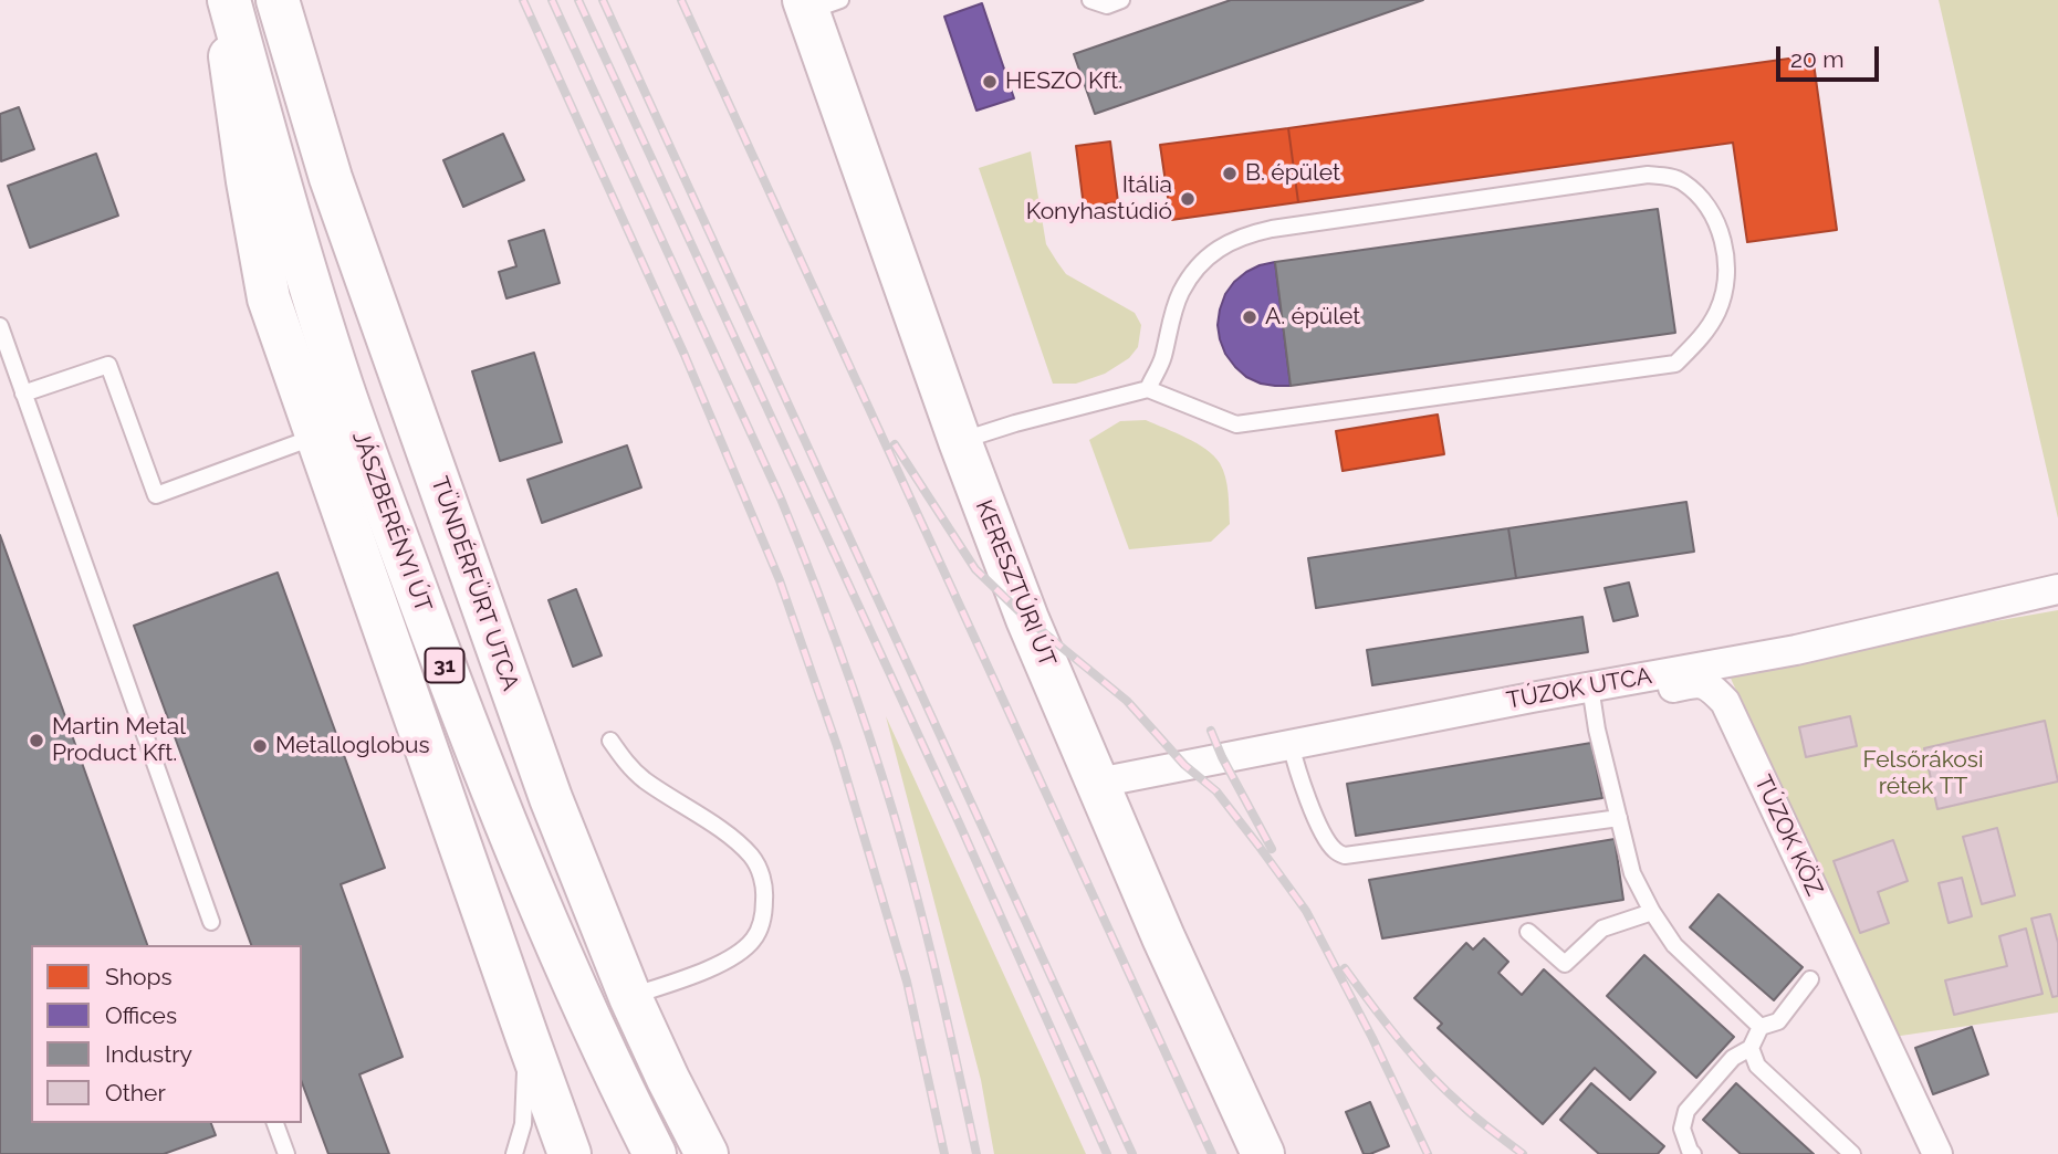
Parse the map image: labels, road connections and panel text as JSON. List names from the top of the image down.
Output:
{
  "streets": {
    "main road": [
      "JÁSZBERÉNYI ÚT",
      "TÜNDÉRFÜRT UTCA",
      "KERESZTÚRI ÚT",
      "31"
    ],
    "street": ["TÚZOK UTCA", "TÚZOK KÖZ"]
  },
  "crossings": [
    ["KERESZTÚRI ÚT", "TÚZOK UTCA"],
    ["TÚZOK UTCA", "TÚZOK KÖZ"]
  ],
  "parks": ["Felsőrákosi rétek TT"],
  "places": [
    "HESZO Kft.",
    "B. épület",
    "Itália Konyhastúdió",
    "A. épület",
    "Martin Metal Product Kft.",
    "Metalloglobus"
  ],
  "legend": [
    "Shops",
    "Offices",
    "Industry",
    "Other"
  ],
  "scale_bar": "20 m"
}
